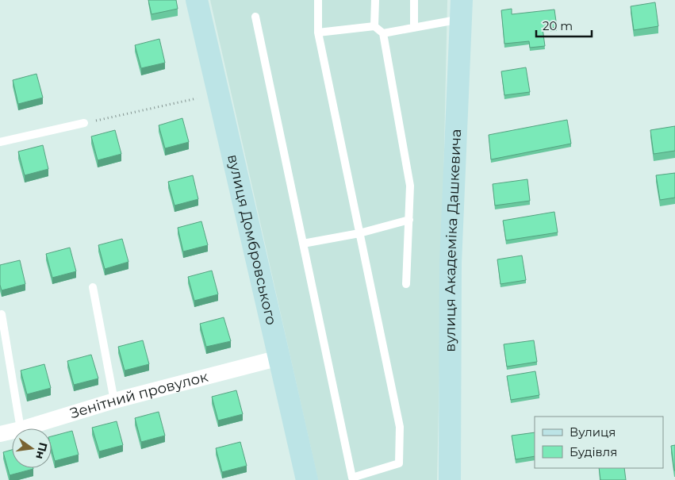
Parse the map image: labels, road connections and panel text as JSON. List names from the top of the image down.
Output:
{
  "streets": {
    "street": ["вулиця Домбровського", "вулиця Академіка Дашкевича", "Зенітний провулок"]
  },
  "crossings": [
    ["вулиця Домбровського", "Зенітний провулок"]
  ],
  "legend": ["Вулиця", "Будівля"],
  "scale_bar": "20 m",
  "north": "right"
}
